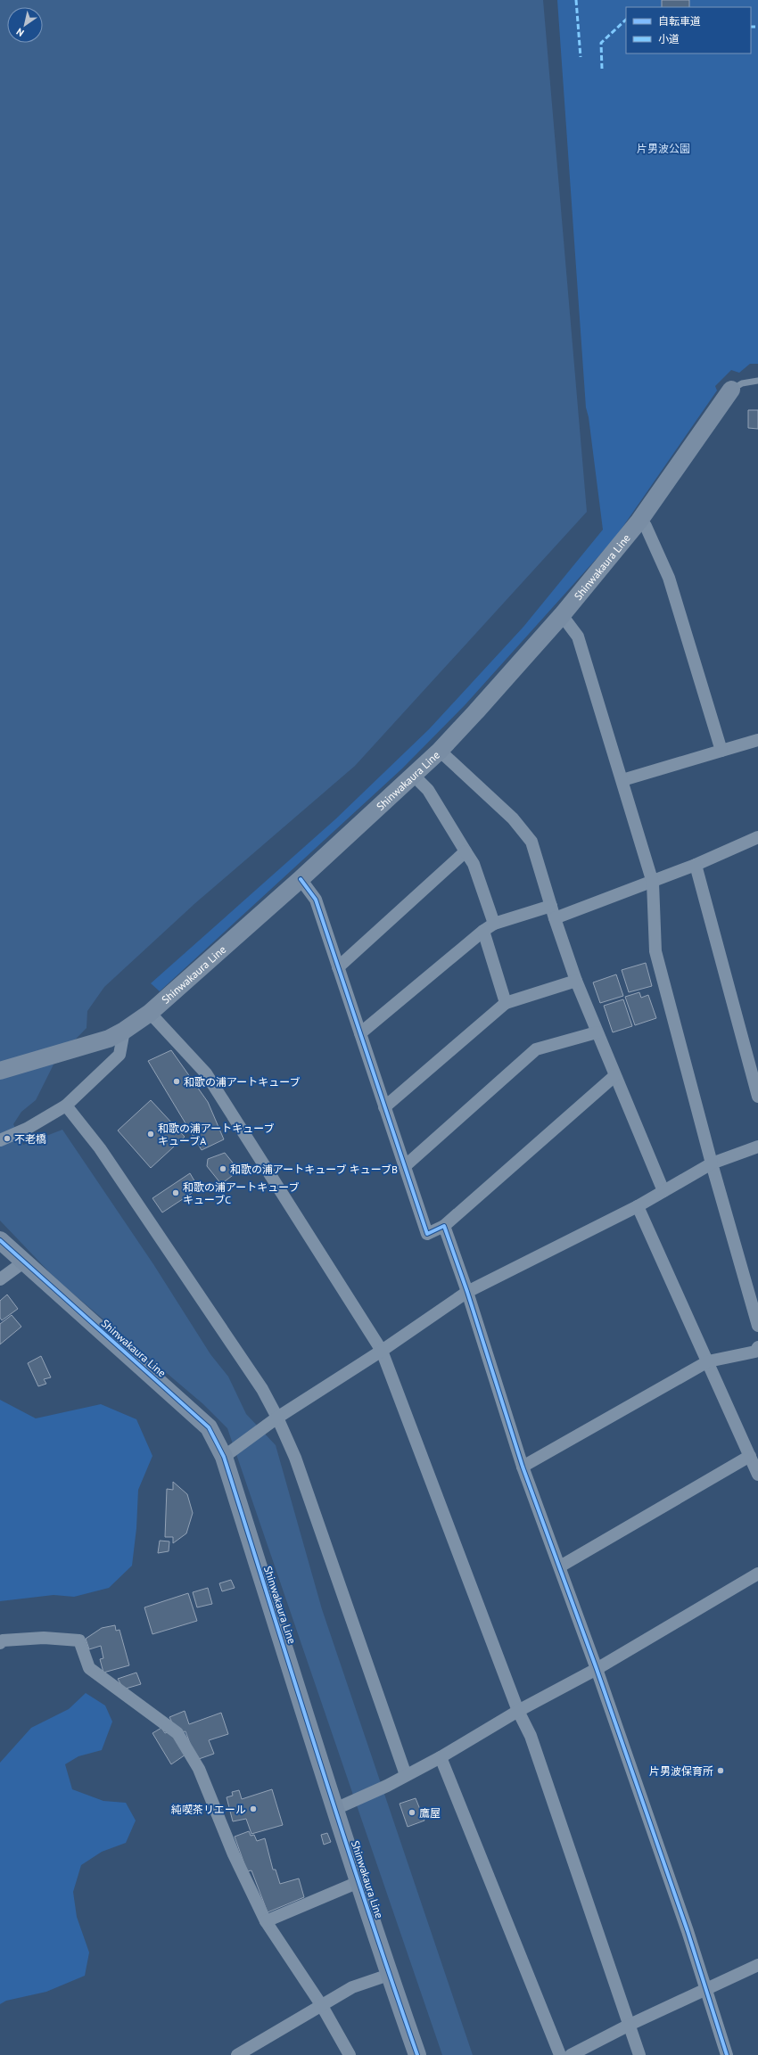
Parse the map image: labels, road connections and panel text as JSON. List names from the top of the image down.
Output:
{
  "streets": {
    "main road": ["Shinwakaura Line"]
  },
  "parks": ["片男波公園"],
  "places": [
    "和歌の浦アートキューブ",
    "和歌の浦アートキューブ キューブA",
    "不老橋",
    "和歌の浦アートキューブ キューブB",
    "和歌の浦アートキューブ キューブC",
    "片男波保育所",
    "純喫茶リエール",
    "鷹屋"
  ],
  "legend": ["自転車道", "小道"],
  "north": "bottom left"
}
